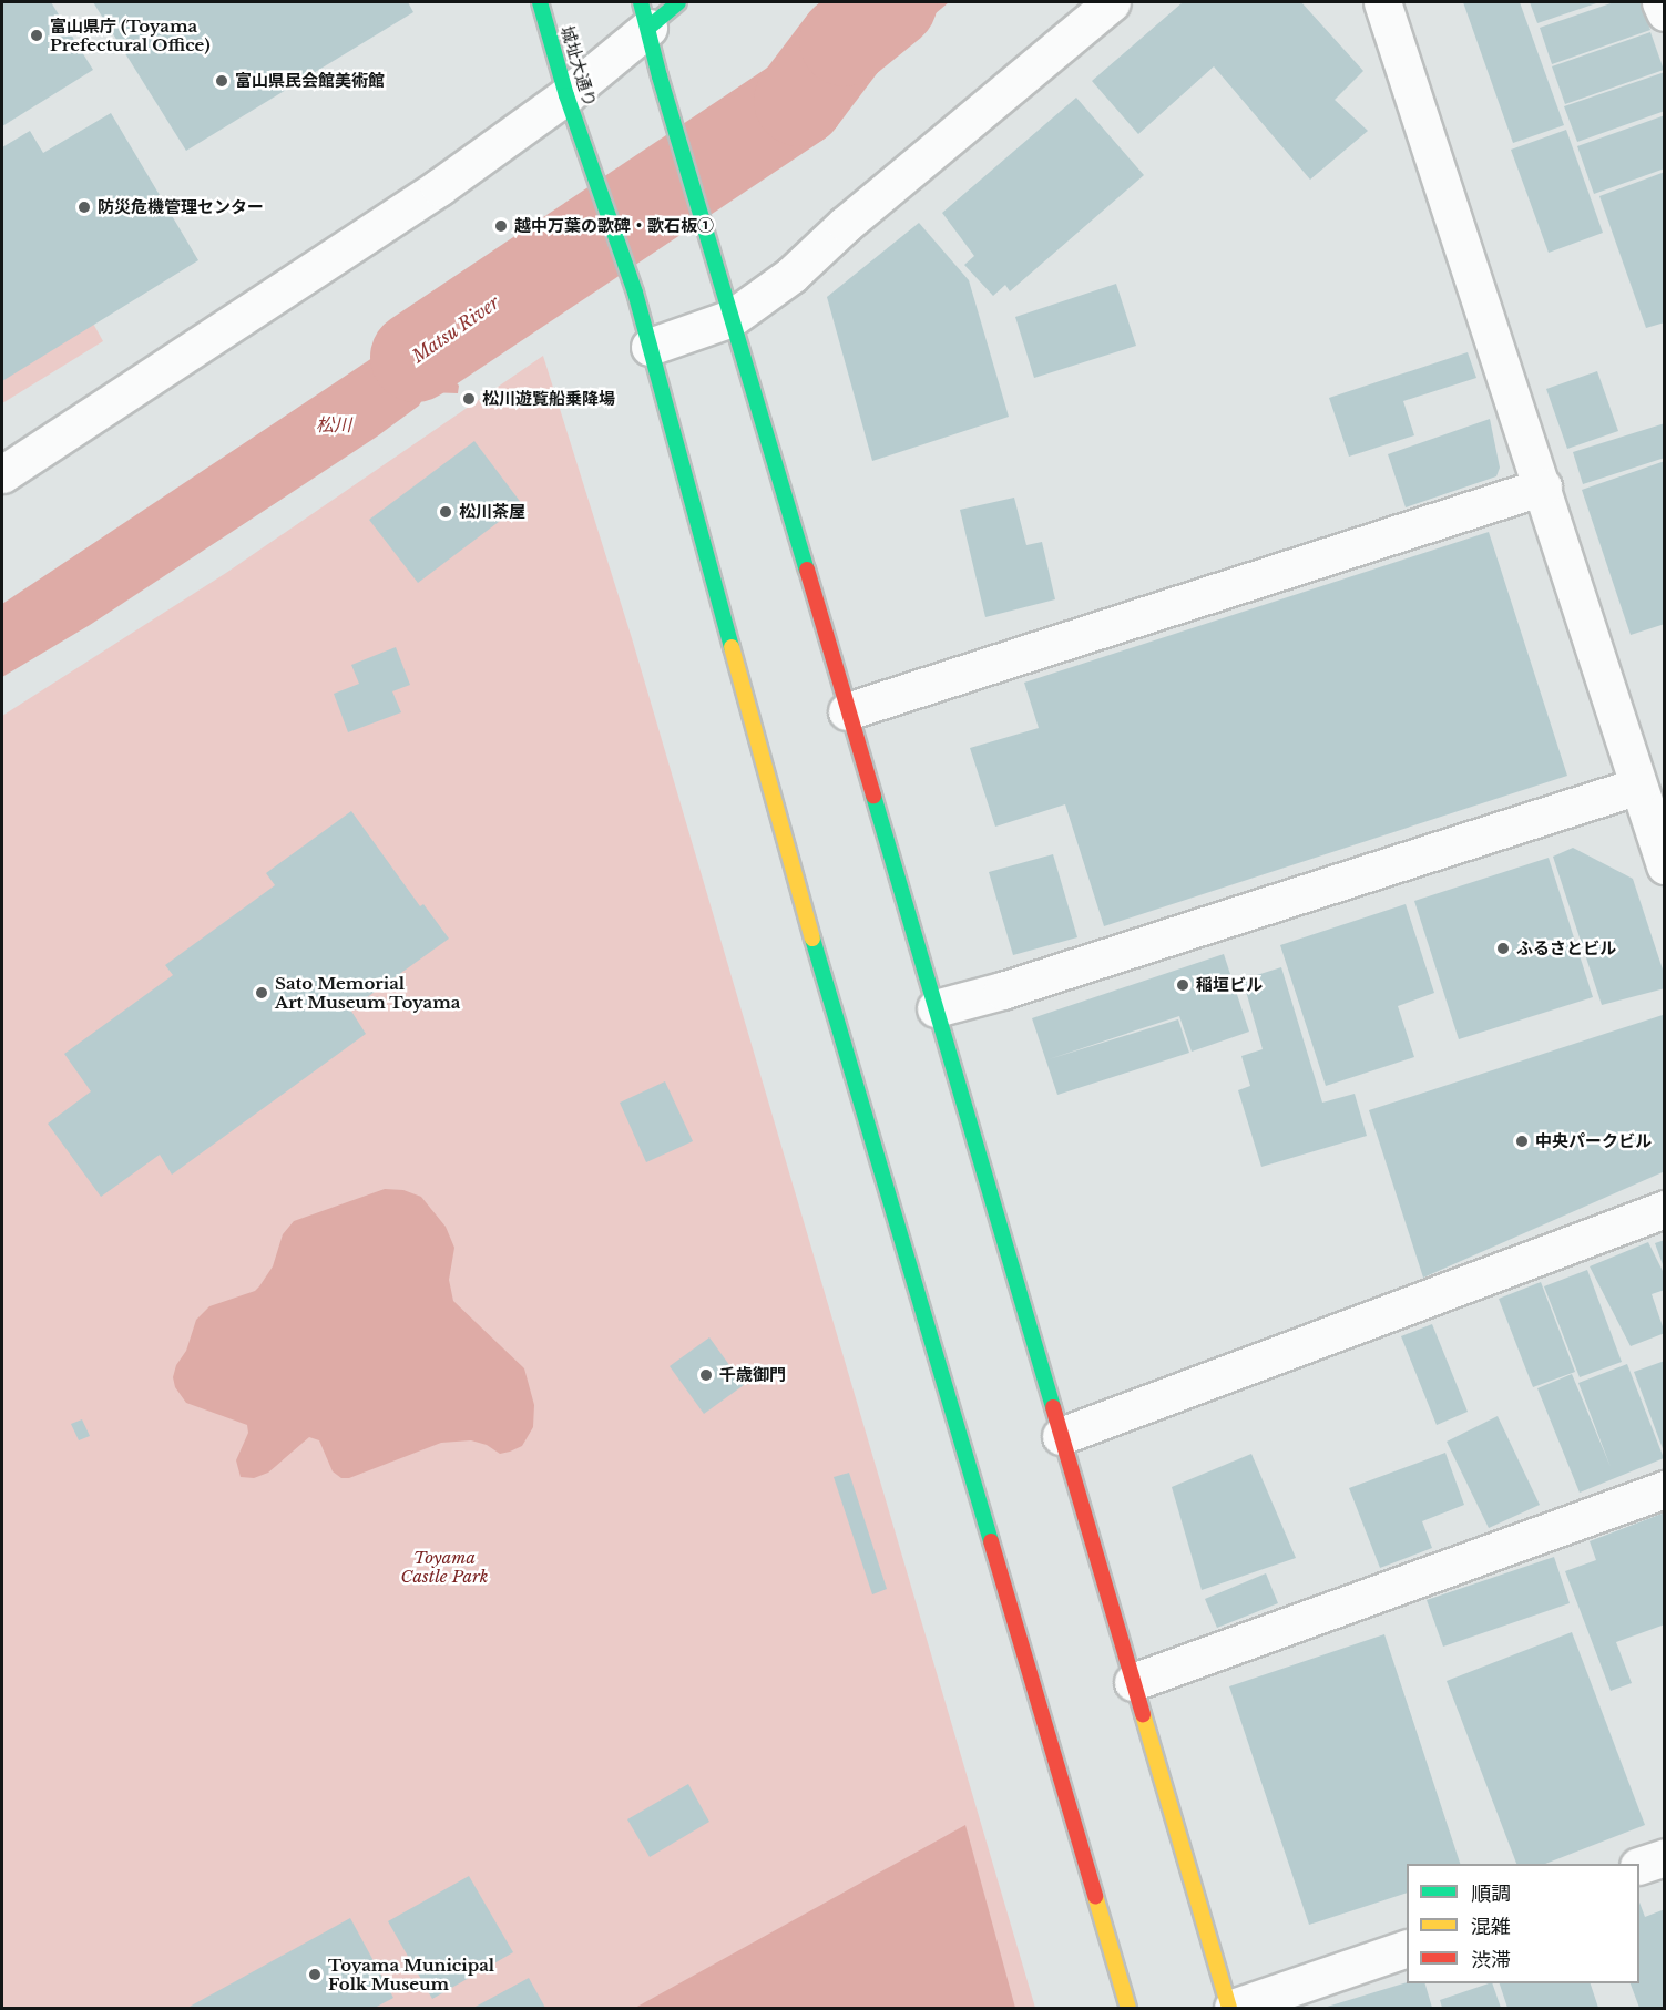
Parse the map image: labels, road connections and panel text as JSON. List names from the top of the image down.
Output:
{
  "streets": {
    "street": ["城址大通り"]
  },
  "water": ["Matsu River", "松川"],
  "parks": ["Toyama Castle Park"],
  "places": [
    "富山県庁 (Toyama Prefectural Office)",
    "富山県民会館美術館",
    "防災危機管理センター",
    "越中万葉の歌碑・歌石板①",
    "松川遊覧船乗降場",
    "松川茶屋",
    "ふるさとビル",
    "稲垣ビル",
    "Sato Memorial Art Museum Toyama",
    "中央パークビル",
    "千歳御門",
    "Toyama Municipal Folk Museum"
  ],
  "legend": ["順調", "混雑", "渋滞"]
}
